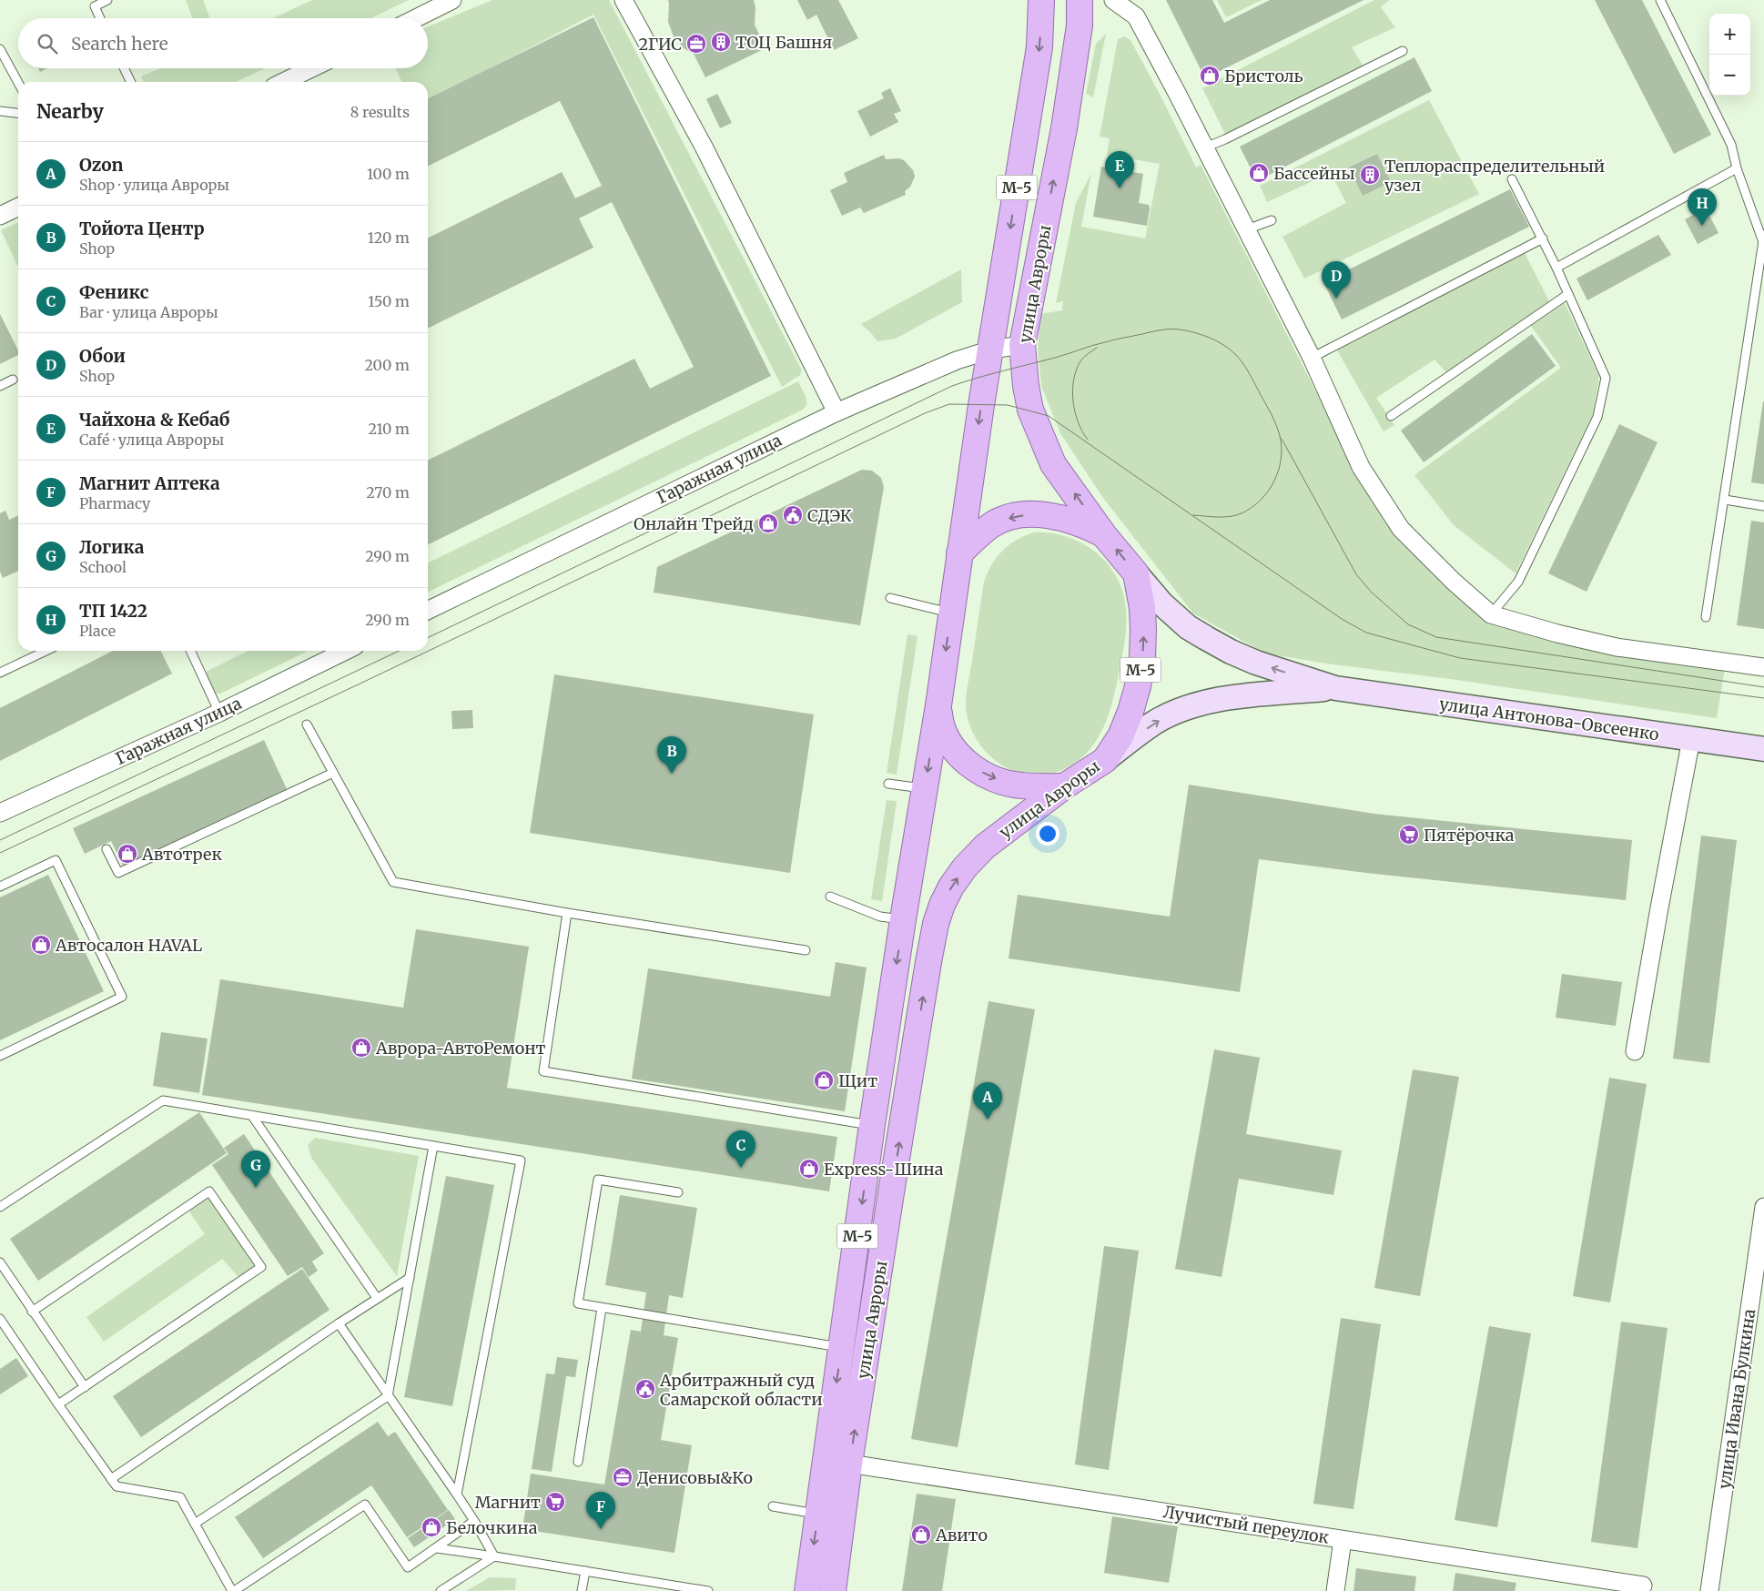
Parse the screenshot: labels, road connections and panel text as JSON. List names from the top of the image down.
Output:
{
  "streets": {
    "main road": ["М-5", "улица Авроры", "улица Антонова-Овсеенко"],
    "street": ["Гаражная улица", "улица Ивана Булкина", "Лучистый переулок"]
  },
  "crossings": [
    ["улица Авроры", "Гаражная улица"],
    ["улица Авроры", "улица Антонова-Овсеенко"],
    ["улица Авроры", "Лучистый переулок"]
  ],
  "places": {
    "building": ["ТОЦ Башня", "Теплораспределительный узел"],
    "office": ["2ГИС", "Денисовы&Ко"],
    "shop": [
      "Бристоль",
      "Бассейны",
      "Онлайн Трейд",
      "Автотрек",
      "Автосалон HAVAL",
      "Аврора-АвтоРемонт",
      "Щит",
      "Express-Шина",
      "Белочкина",
      "Авито"
    ],
    "public building": ["СДЭК", "Арбитражный суд Самарской области"],
    "supermarket": ["Пятёрочка", "Магнит"]
  },
  "page": {
    "map_buttons": ["+", "−"],
    "search": "Search here",
    "heading": ["Nearby", "8 results"],
    "list": [
      {
        "mark": "A",
        "name": "Ozon",
        "note": "Shop · улица Авроры",
        "value": "100 m"
      },
      {
        "mark": "B",
        "name": "Тойота Центр",
        "note": "Shop",
        "value": "120 m"
      },
      {
        "mark": "C",
        "name": "Феникс",
        "note": "Bar · улица Авроры",
        "value": "150 m"
      },
      {
        "mark": "D",
        "name": "Обои",
        "note": "Shop",
        "value": "200 m"
      },
      {
        "mark": "E",
        "name": "Чайхона & Кебаб",
        "note": "Café · улица Авроры",
        "value": "210 m"
      },
      {
        "mark": "F",
        "name": "Магнит Аптека",
        "note": "Pharmacy",
        "value": "270 m"
      },
      {
        "mark": "G",
        "name": "Логика",
        "note": "School",
        "value": "290 m"
      },
      {
        "mark": "H",
        "name": "ТП 1422",
        "note": "Place",
        "value": "290 m"
      }
    ],
    "pins": [
      "E",
      "H",
      "D",
      "B",
      "A",
      "C",
      "G",
      "F"
    ]
  }
}
